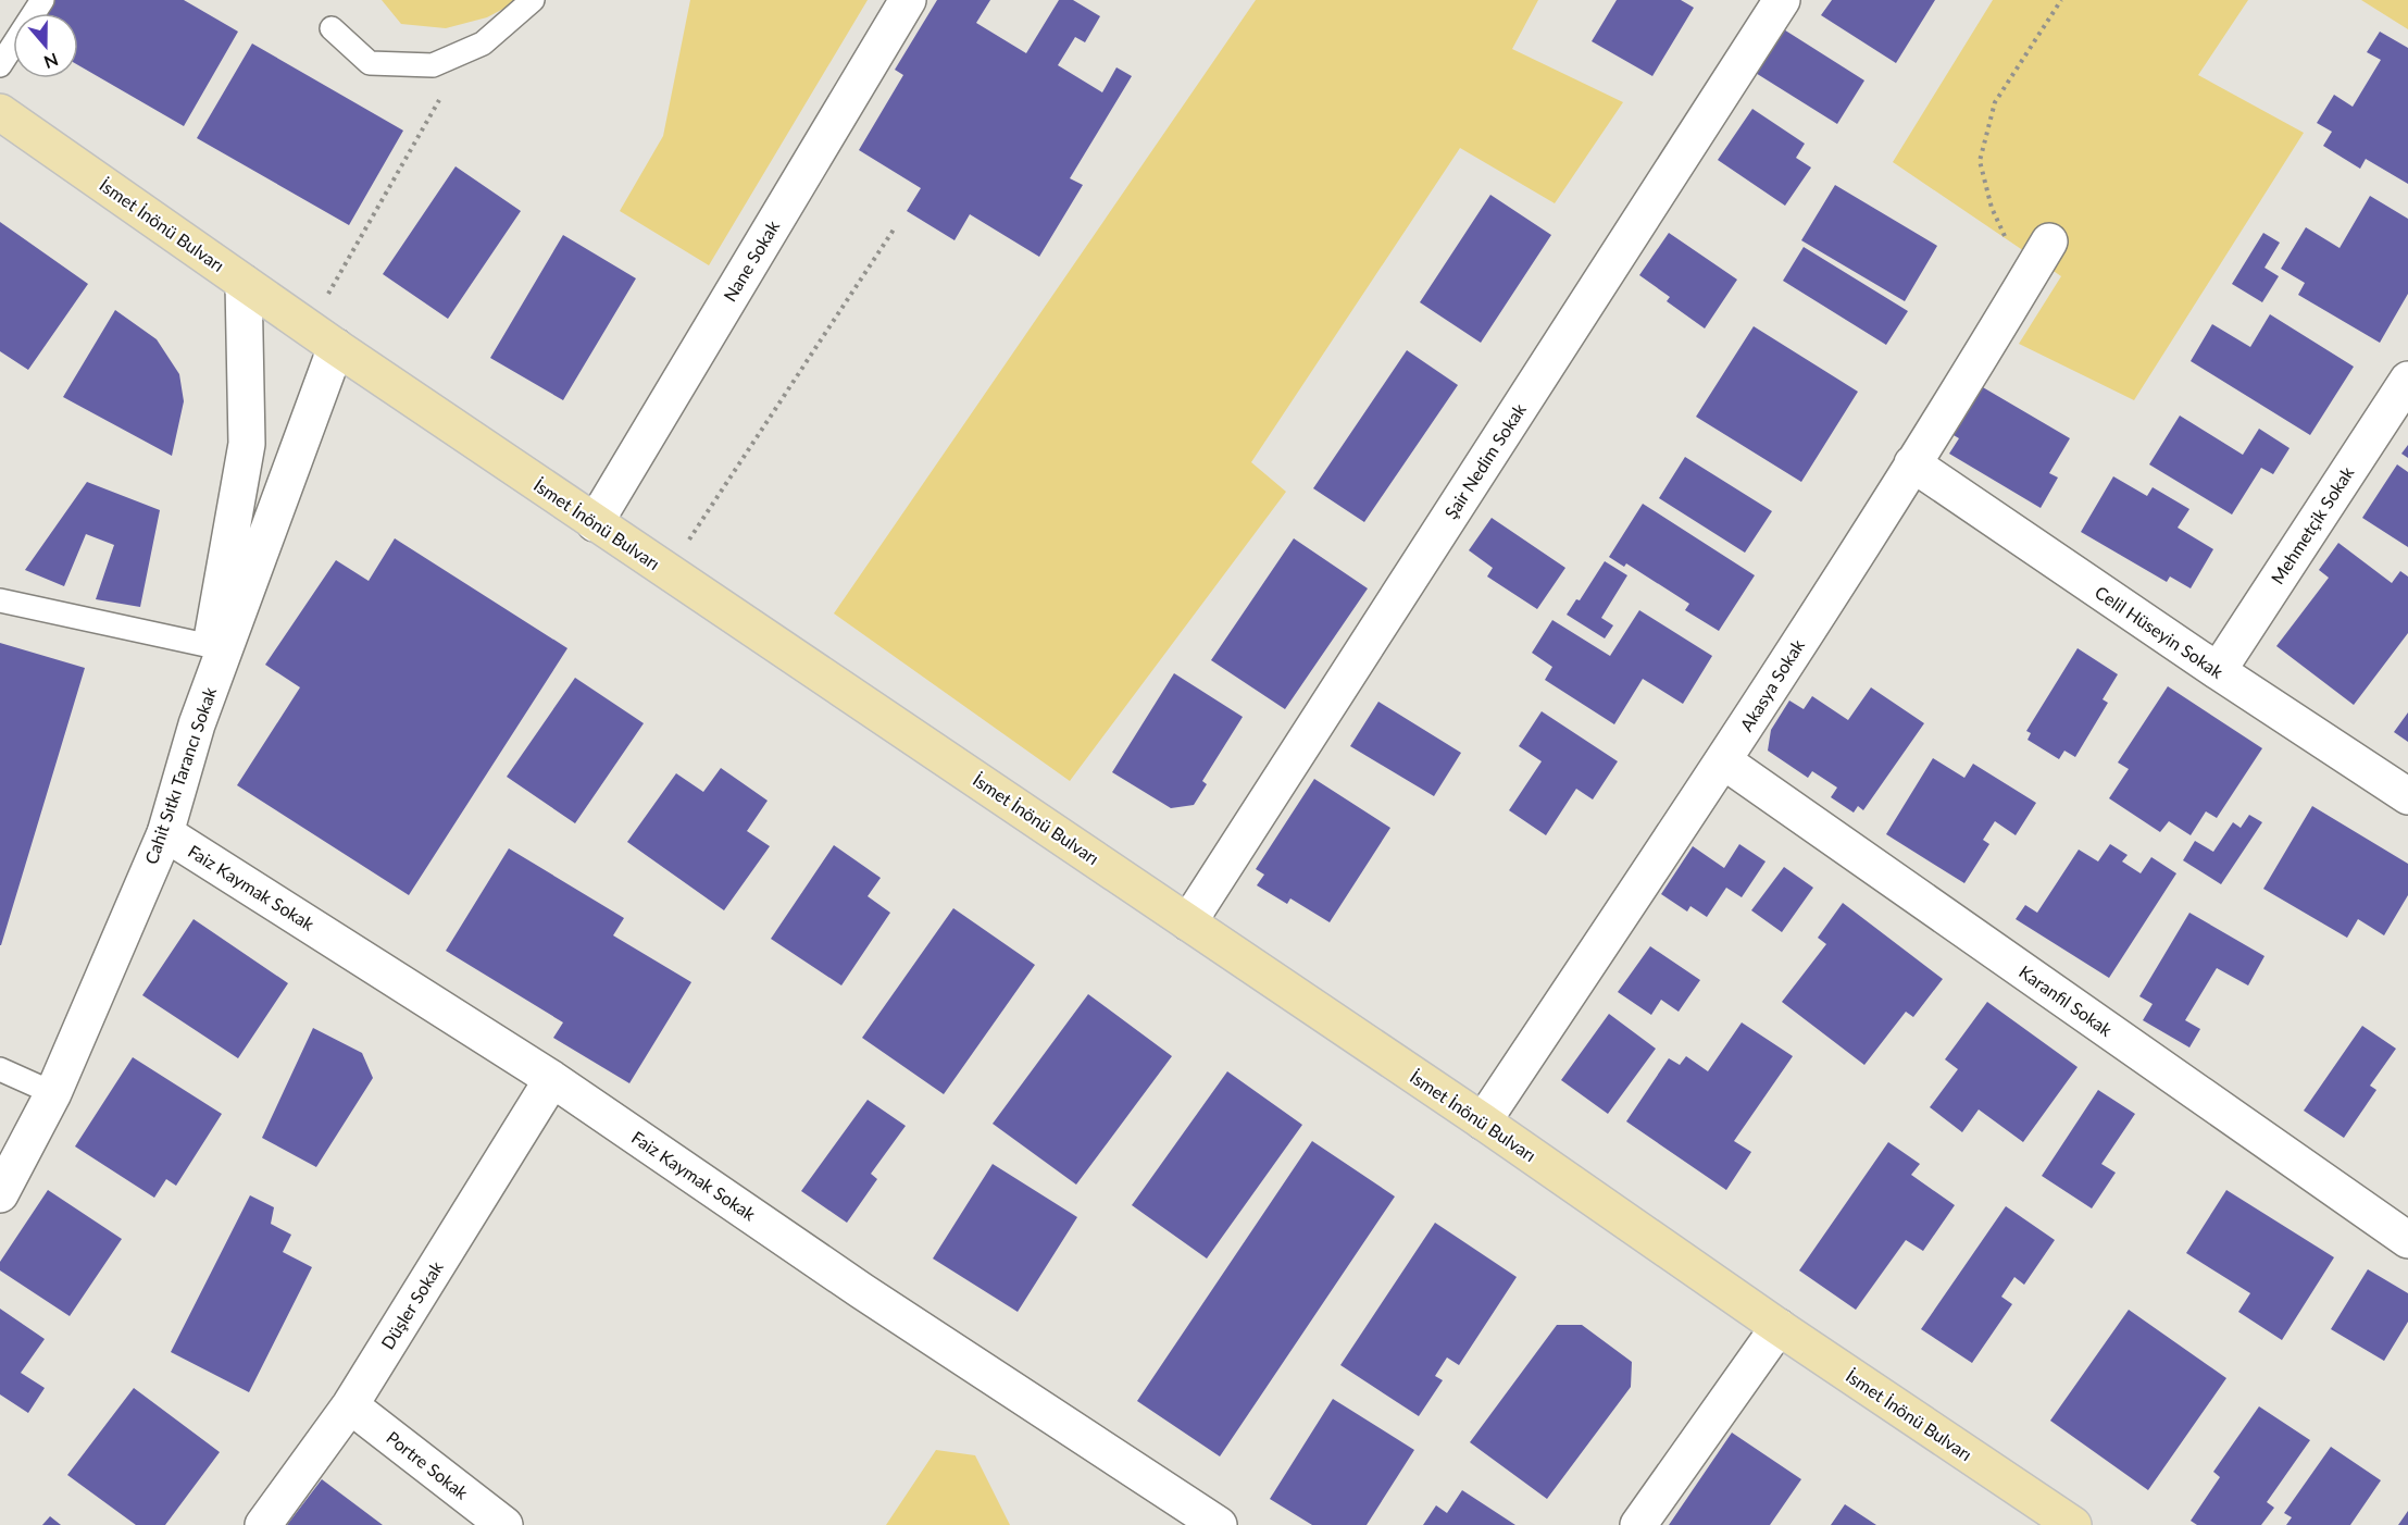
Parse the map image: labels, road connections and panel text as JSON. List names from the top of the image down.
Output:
{
  "streets": {
    "main road": ["İsmet İnönü Bulvarı"],
    "street": [
      "Nane Sokak",
      "Şair Nedim Sokak",
      "Mehmetçik Sokak",
      "Celil Hüseyin Sokak",
      "Akasya Sokak",
      "Cahit Sıtkı Tarancı Sokak",
      "Faiz Kaymak Sokak",
      "Karanfil Sokak",
      "Düşler Sokak",
      "Portre Sokak"
    ]
  },
  "crossings": [
    ["İsmet İnönü Bulvarı", "Nane Sokak"],
    ["İsmet İnönü Bulvarı", "Şair Nedim Sokak"],
    ["İsmet İnönü Bulvarı", "Akasya Sokak"],
    ["İsmet İnönü Bulvarı", "Cahit Sıtkı Tarancı Sokak"],
    ["Mehmetçik Sokak", "Celil Hüseyin Sokak"],
    ["Celil Hüseyin Sokak", "Akasya Sokak"],
    ["Akasya Sokak", "Karanfil Sokak"],
    ["Cahit Sıtkı Tarancı Sokak", "Faiz Kaymak Sokak"],
    ["Faiz Kaymak Sokak", "Düşler Sokak"],
    ["Düşler Sokak", "Portre Sokak"]
  ],
  "north": "bottom"
}
